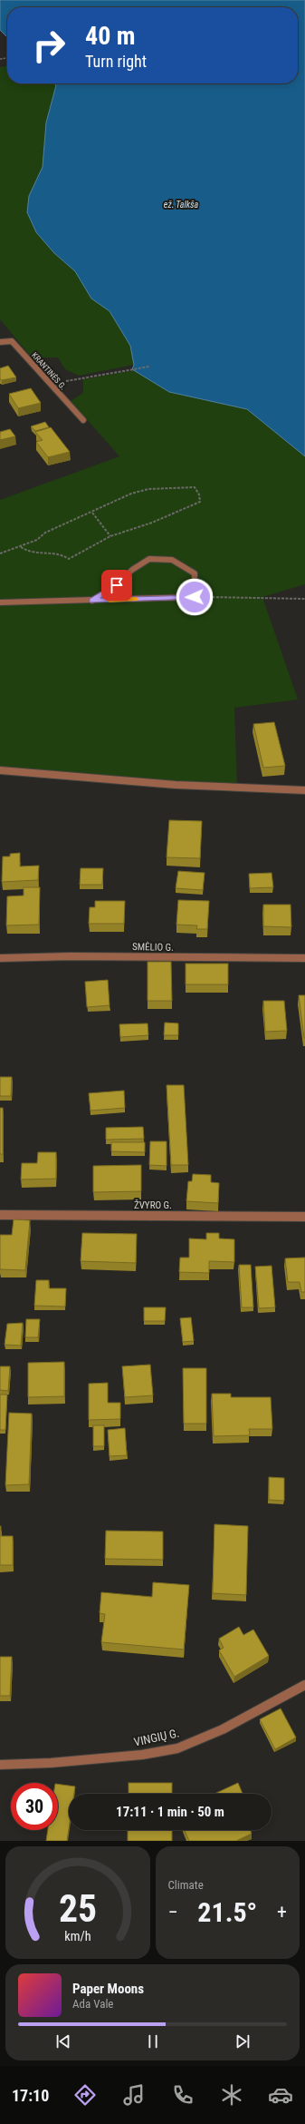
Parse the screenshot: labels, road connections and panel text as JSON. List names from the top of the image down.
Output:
{
  "streets": {
    "street": [
      "KRANTINĖS G.",
      "SMĖLIO G.",
      "ŽVYRO G.",
      "VINGIŲ G."
    ]
  },
  "water": ["ež. Talkša"],
  "page": {
    "turn": ["40 m", "Turn right"],
    "limit": "30",
    "trip": "17:11 · 1 min · 50 m",
    "tile": "Climate",
    "heat": ["−", "21.5°", "+"],
    "song": ["Paper Moons", "Ada Vale"],
    "tabs": "17:10",
    "gauge": ["25", "km/h"]
  }
}
